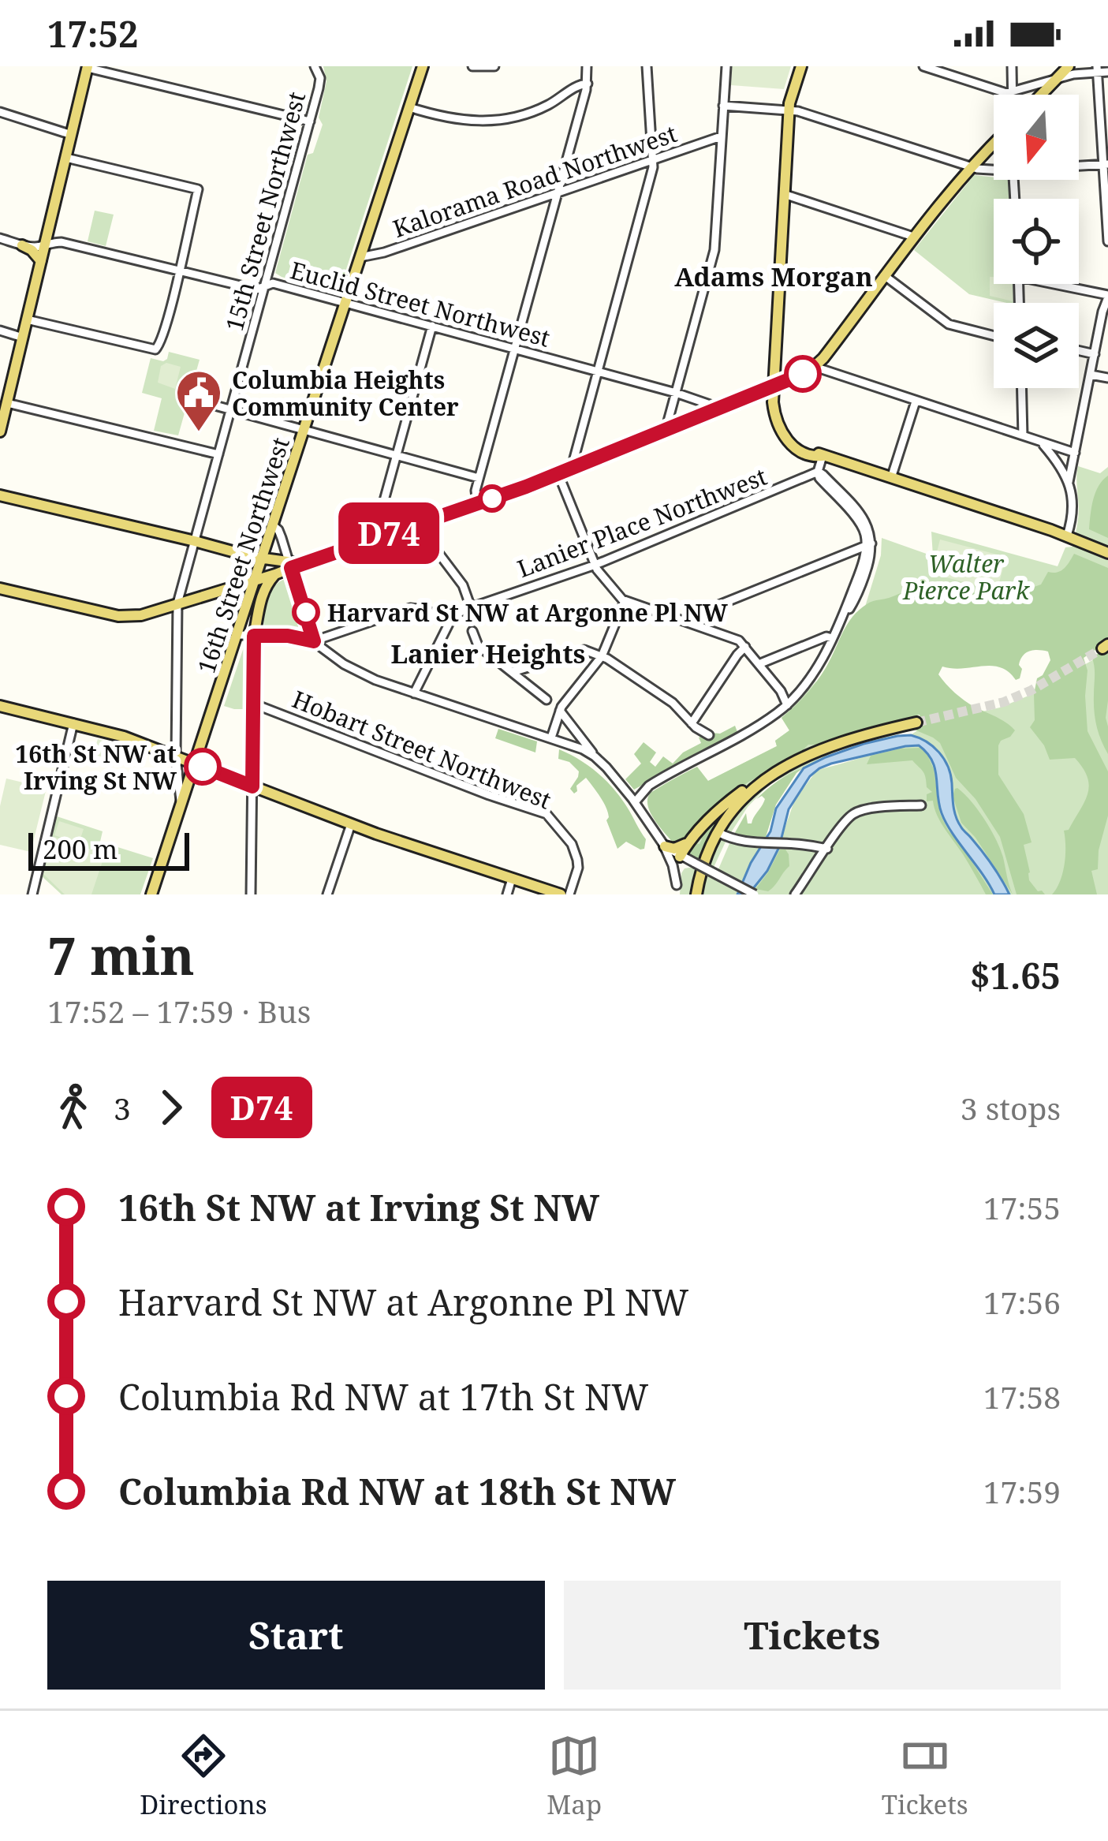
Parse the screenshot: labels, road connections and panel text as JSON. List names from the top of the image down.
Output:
{
  "streets": {
    "main road": ["16th Street Northwest"],
    "street": [
      "Kalorama Road Northwest",
      "15th Street Northwest",
      "Euclid Street Northwest",
      "Lanier Place Northwest",
      "Hobart Street Northwest"
    ]
  },
  "crossings": [
    ["Kalorama Road Northwest", "16th Street Northwest"],
    ["15th Street Northwest", "Euclid Street Northwest"],
    ["15th Street Northwest", "16th Street Northwest"],
    ["Euclid Street Northwest", "16th Street Northwest"]
  ],
  "districts": ["Adams Morgan", "Lanier Heights"],
  "parks": ["Walter Pierce Park"],
  "places": {
    "public building": ["Columbia Heights Community Center"],
    "other": ["Harvard St NW at Argonne Pl NW", "16th St NW at Irving St NW"]
  },
  "lines": ["bus line D74"],
  "scale_bar": "200 m",
  "north": "bottom",
  "page": {
    "status": "17:52",
    "on_map": "D74",
    "scale": "200 m",
    "heading": ["7 min", "17:52 – 17:59 · Bus", "$1.65"],
    "legs": ["3", "D74", "3 stops"],
    "list": [
      {
        "name": "16th St NW at Irving St NW",
        "value": "17:55"
      },
      {
        "name": "Harvard St NW at Argonne Pl NW",
        "value": "17:56"
      },
      {
        "name": "Columbia Rd NW at 17th St NW",
        "value": "17:58"
      },
      {
        "name": "Columbia Rd NW at 18th St NW",
        "value": "17:59"
      }
    ],
    "buttons": ["Start", "Tickets"],
    "tabs": ["Directions", "Map", "Tickets"]
  }
}
